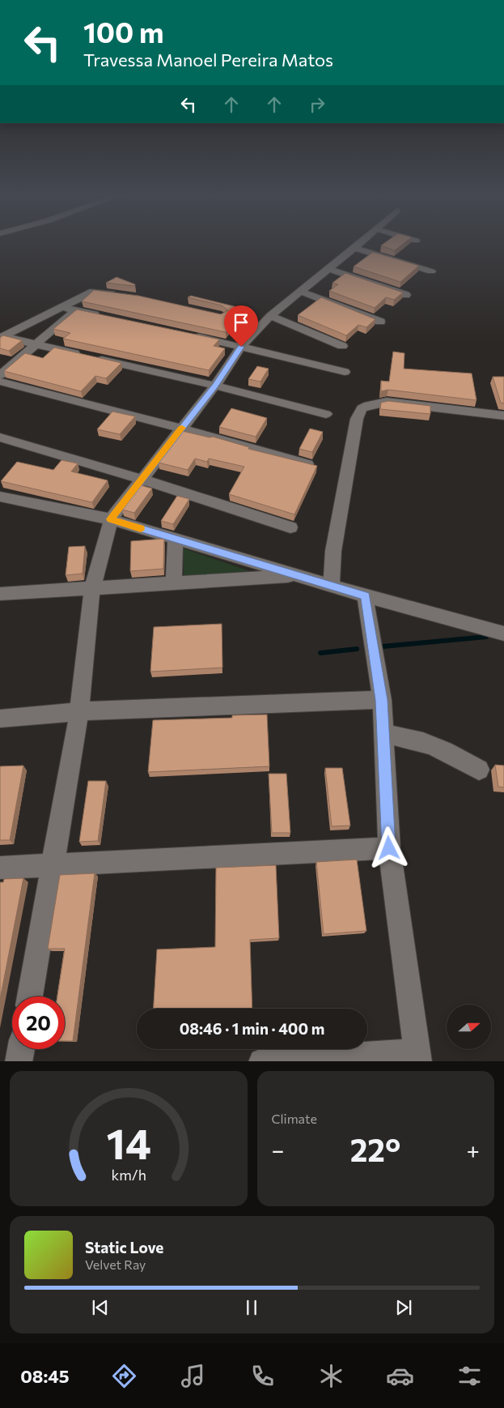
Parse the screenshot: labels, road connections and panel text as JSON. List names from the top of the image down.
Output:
{
  "north": "right",
  "page": {
    "turn": ["100 m", "Travessa Manoel Pereira Matos"],
    "limit": "20",
    "trip": "08:46 · 1 min · 400 m",
    "tile": "Climate",
    "heat": ["−", "22°", "+"],
    "song": ["Static Love", "Velvet Ray"],
    "tabs": "08:45",
    "gauge": ["14", "km/h"]
  }
}
